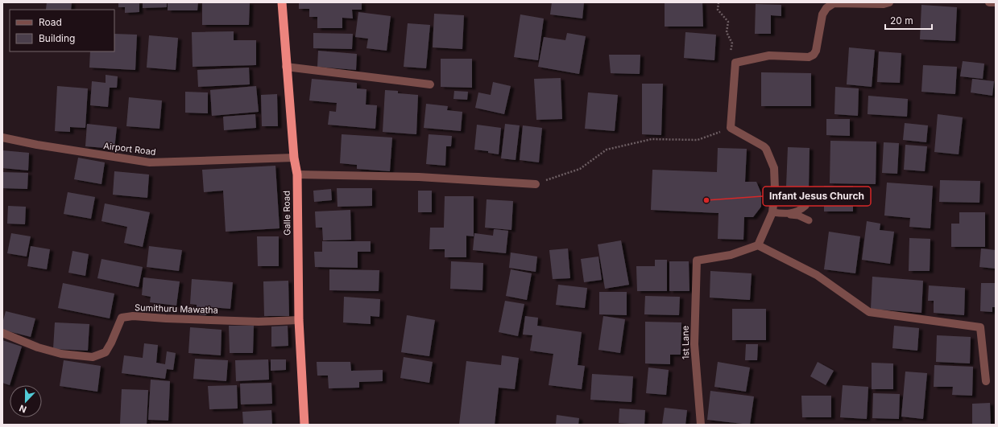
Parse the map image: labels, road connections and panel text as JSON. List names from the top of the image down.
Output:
{
  "streets": {
    "highway": ["Galle Road"],
    "street": ["Airport Road", "Sumithuru Mawatha", "1st Lane"]
  },
  "crossings": [
    ["Airport Road", "Galle Road"],
    ["Galle Road", "Sumithuru Mawatha"]
  ],
  "places": ["Infant Jesus Church"],
  "legend": ["Road", "Building"],
  "scale_bar": "20 m",
  "north": "bottom"
}
